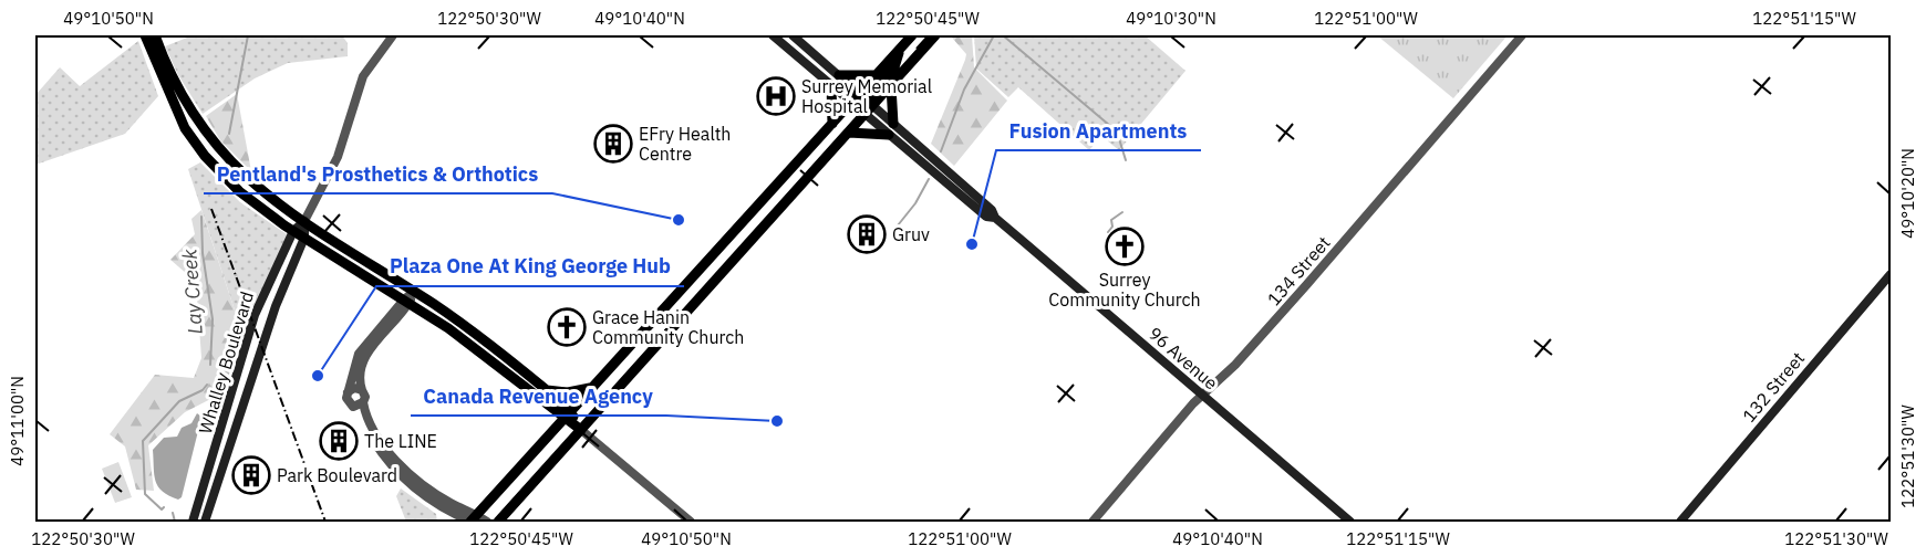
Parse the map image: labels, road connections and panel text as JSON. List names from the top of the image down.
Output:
{
  "streets": {
    "main road": ["96 Avenue", "Whalley Boulevard", "132 Street"],
    "street": ["134 Street"]
  },
  "crossings": [
    ["134 Street", "96 Avenue"]
  ],
  "water": ["Lay Creek"],
  "places": {
    "hospital": ["Surrey Memorial Hospital"],
    "building": [
      "EFry Health Centre",
      "Gruv",
      "The LINE",
      "Park Boulevard"
    ],
    "other": [
      "Pentland's Prosthetics & Orthotics",
      "Fusion Apartments",
      "Plaza One At King George Hub",
      "Canada Revenue Agency"
    ],
    "church": ["Surrey Community Church", "Grace Hanin Community Church"]
  },
  "coordinates": [
    "49°10'50\"N",
    "122°50'30\"W",
    "49°10'40\"N",
    "122°50'45\"W",
    "49°10'30\"N",
    "122°51'00\"W",
    "122°51'15\"W",
    "49°10'20\"N",
    "49°11'00\"N",
    "122°51'30\"W"
  ]
}
